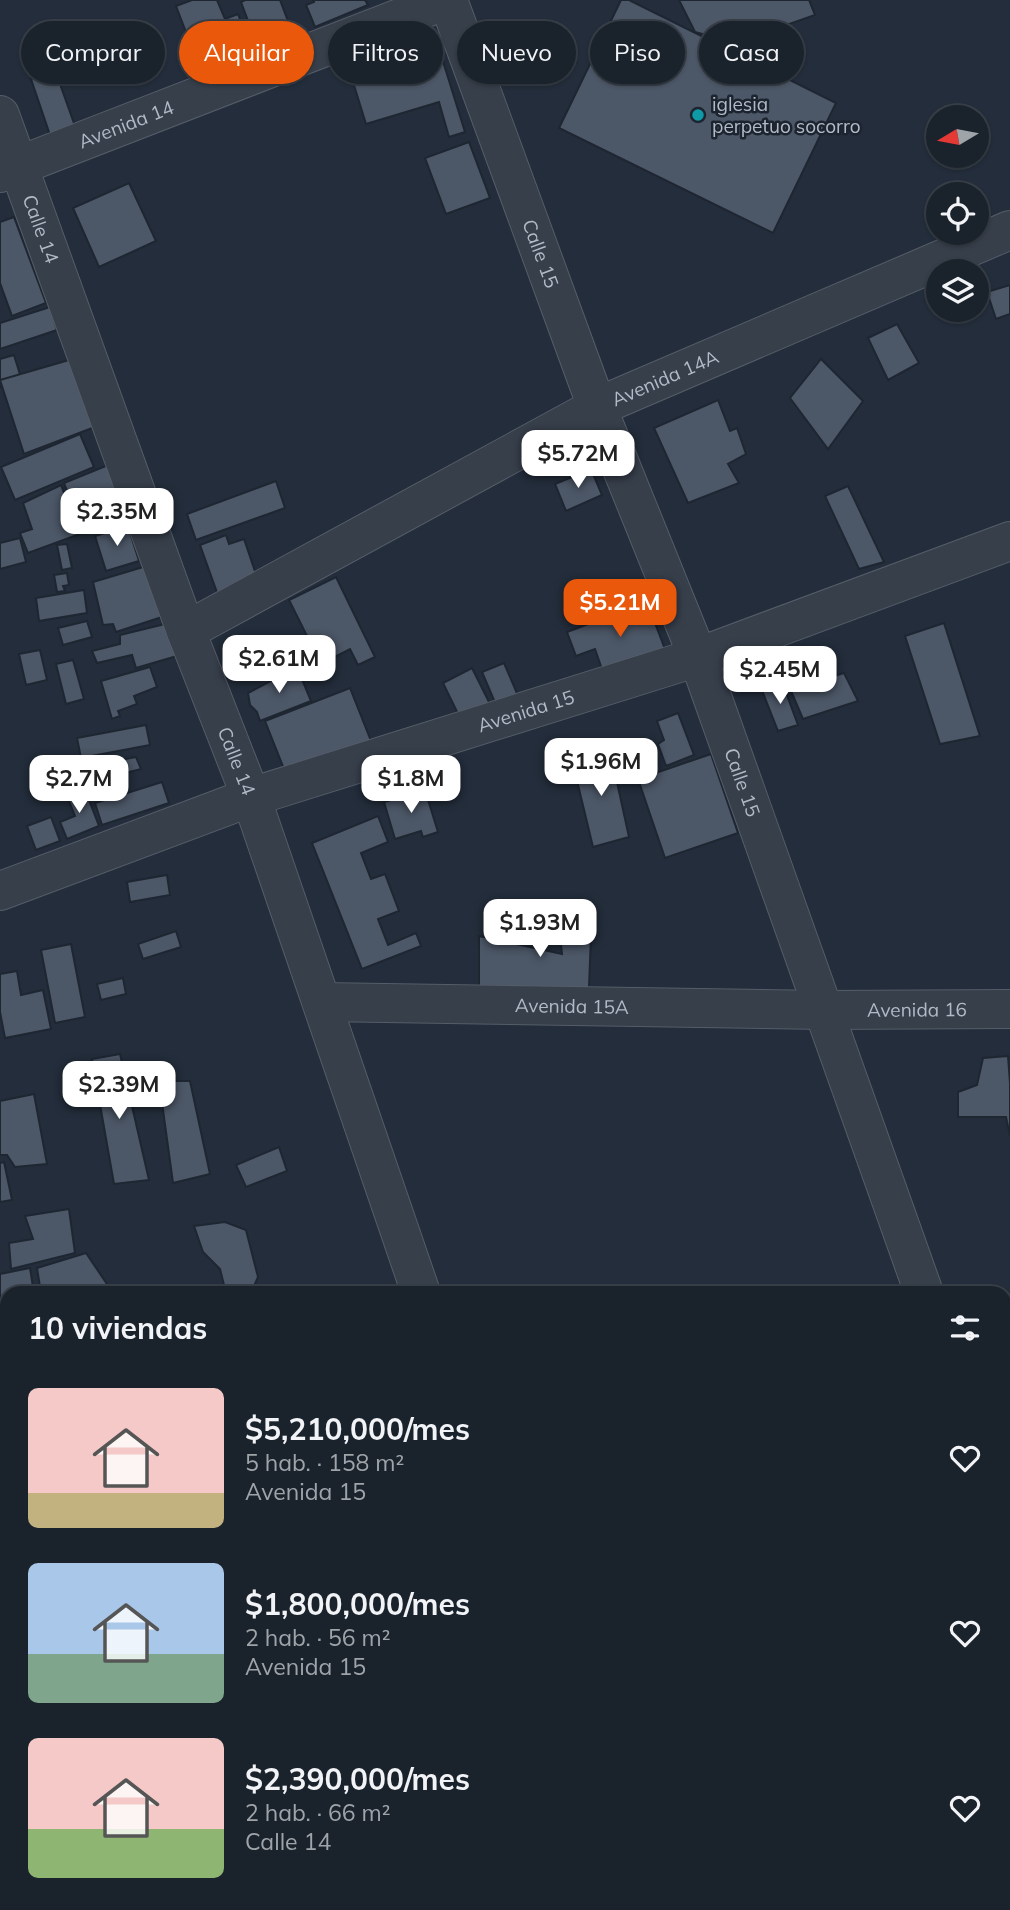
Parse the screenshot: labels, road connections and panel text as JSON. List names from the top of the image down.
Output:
{
  "streets": {
    "street": [
      "Avenida 14",
      "Calle 14",
      "Calle 15",
      "Avenida 14A",
      "Avenida 15",
      "Avenida 15A",
      "Avenida 16"
    ]
  },
  "crossings": [
    ["Avenida 14", "Calle 14"],
    ["Avenida 14", "Calle 15"],
    ["Calle 14", "Avenida 14A"],
    ["Calle 14", "Avenida 15"],
    ["Calle 14", "Avenida 15A"],
    ["Calle 15", "Avenida 14A"],
    ["Calle 15", "Avenida 15"],
    ["Calle 15", "Avenida 15A"],
    ["Calle 15", "Avenida 16"],
    ["Avenida 15A", "Avenida 16"]
  ],
  "places": ["iglesia perpetuo socorro"],
  "north": "left",
  "page": {
    "chip": [
      "Comprar",
      "Alquilar",
      "Filtros",
      "Nuevo",
      "Piso",
      "Casa"
    ],
    "price": [
      "$5.72M",
      "$2.35M",
      "$5.21M",
      "$2.61M",
      "$2.45M",
      "$1.96M",
      "$2.7M",
      "$1.8M",
      "$1.93M",
      "$2.39M"
    ],
    "heading": "10 viviendas",
    "list": [
      {
        "name": "$5,210,000/mes",
        "note": "5 hab. · 158 m² · Avenida 15"
      },
      {
        "name": "$1,800,000/mes",
        "note": "2 hab. · 56 m² · Avenida 15"
      },
      {
        "name": "$2,390,000/mes",
        "note": "2 hab. · 66 m² · Calle 14"
      }
    ]
  }
}
